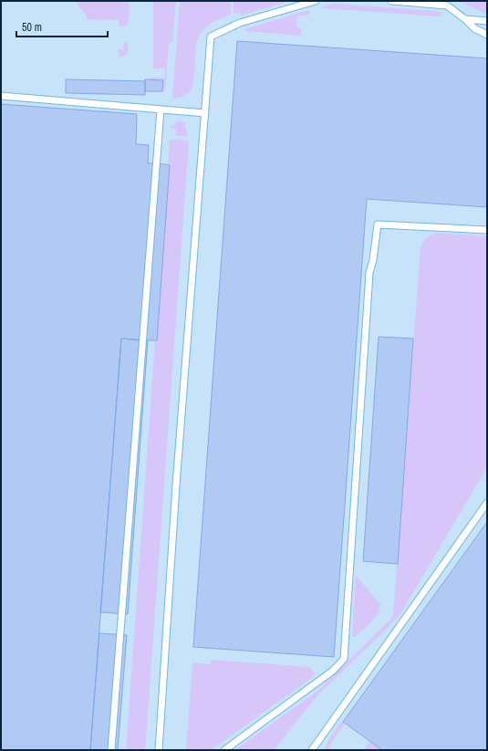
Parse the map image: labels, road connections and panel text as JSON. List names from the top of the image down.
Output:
{
  "scale_bar": "50 m"
}
